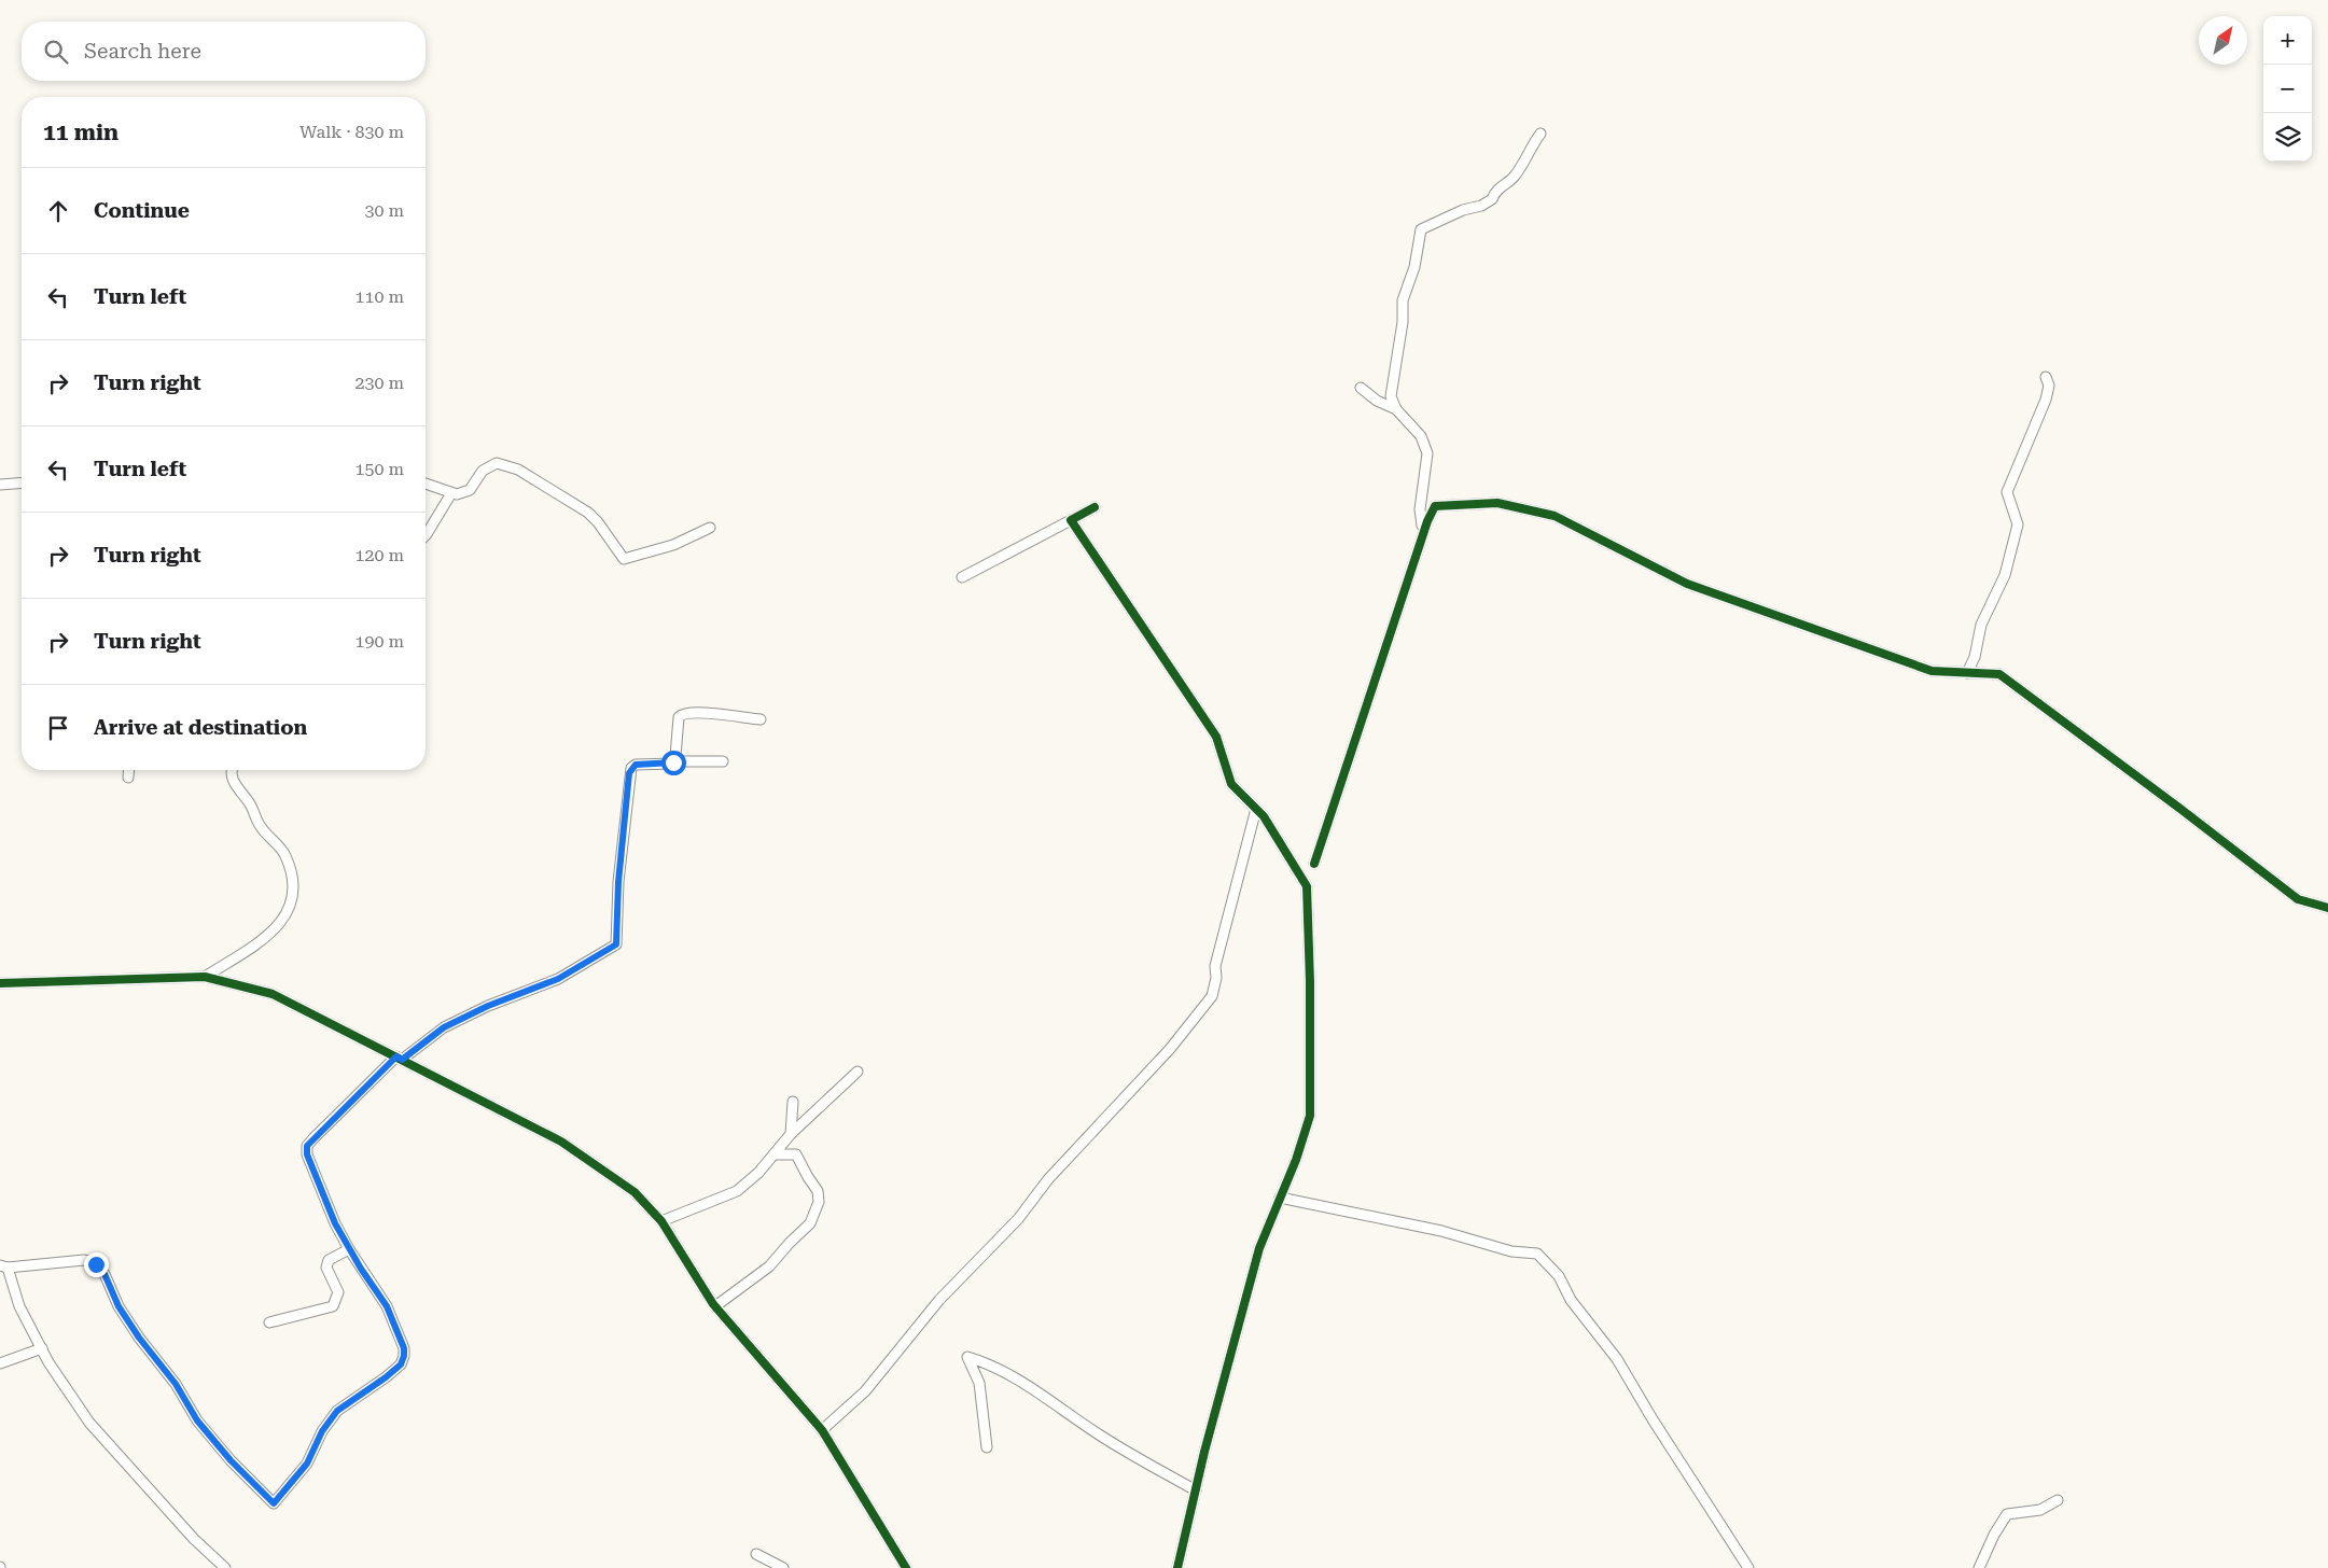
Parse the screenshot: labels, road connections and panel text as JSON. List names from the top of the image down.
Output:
{
  "north": "top right",
  "page": {
    "map_buttons": ["+", "−"],
    "search": "Search here",
    "heading": ["11 min", "Walk · 830 m"],
    "list": [
      ["Continue", "30 m"],
      ["Turn left", "110 m"],
      ["Turn right", "230 m"],
      ["Turn left", "150 m"],
      ["Turn right", "120 m"],
      ["Turn right", "190 m"],
      "Arrive at destination"
    ]
  }
}
